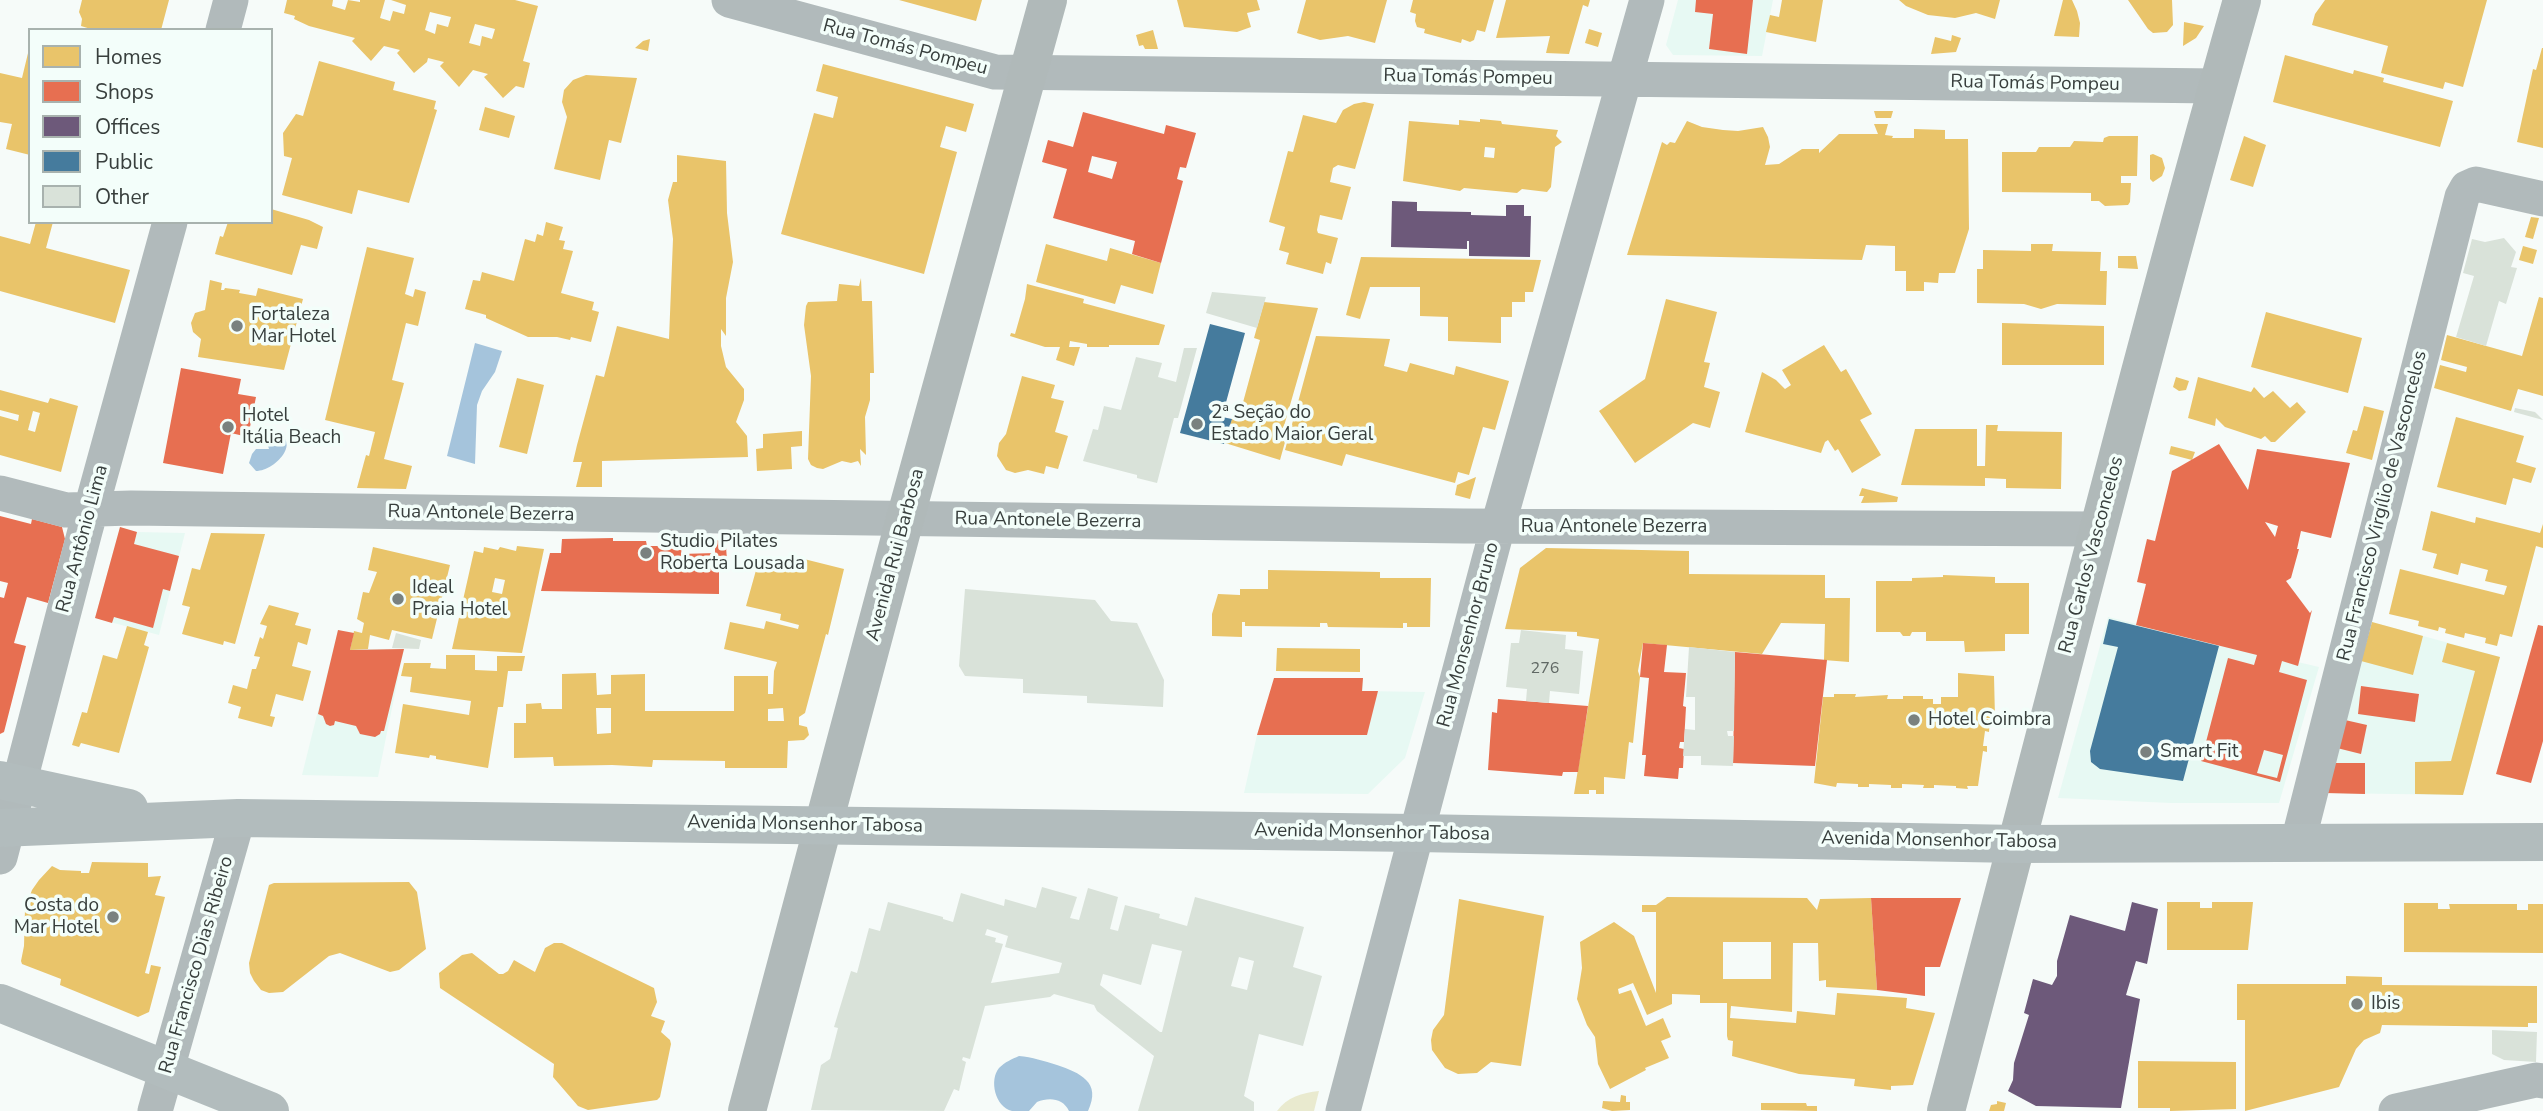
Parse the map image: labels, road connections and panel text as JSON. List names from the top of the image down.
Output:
{
  "streets": {
    "main road": ["Avenida Rui Barbosa", "Rua Carlos Vasconcelos", "Avenida Monsenhor Tabosa"],
    "street": [
      "Rua Tomás Pompeu",
      "Rua Francisco Virgílio de Vasconcelos",
      "Rua Antonele Bezerra",
      "Rua Antônio Lima",
      "Rua Monsenhor Bruno",
      "Rua Francisco Dias Ribeiro"
    ]
  },
  "crossings": [
    ["Rua Tomás Pompeu", "Avenida Rui Barbosa"],
    ["Rua Tomás Pompeu", "Rua Carlos Vasconcelos"],
    ["Rua Tomás Pompeu", "Rua Monsenhor Bruno"],
    ["Rua Francisco Virgílio de Vasconcelos", "Avenida Monsenhor Tabosa"],
    ["Rua Antonele Bezerra", "Rua Antônio Lima"],
    ["Rua Antonele Bezerra", "Avenida Rui Barbosa"],
    ["Rua Antonele Bezerra", "Rua Carlos Vasconcelos"],
    ["Rua Antonele Bezerra", "Rua Monsenhor Bruno"],
    ["Rua Antônio Lima", "Avenida Monsenhor Tabosa"],
    ["Avenida Rui Barbosa", "Avenida Monsenhor Tabosa"],
    ["Rua Carlos Vasconcelos", "Avenida Monsenhor Tabosa"],
    ["Rua Monsenhor Bruno", "Avenida Monsenhor Tabosa"],
    ["Avenida Monsenhor Tabosa", "Rua Francisco Dias Ribeiro"]
  ],
  "places": [
    "Fortaleza Mar Hotel",
    "2ª Seção do Estado Maior Geral",
    "Hotel Itália Beach",
    "Studio Pilates Roberta Lousada",
    "Ideal Praia Hotel",
    "Hotel Coimbra",
    "Smart Fit",
    "Costa do Mar Hotel",
    "Ibis"
  ],
  "house_numbers": ["276"],
  "legend": [
    "Homes",
    "Shops",
    "Offices",
    "Public",
    "Other"
  ]
}
